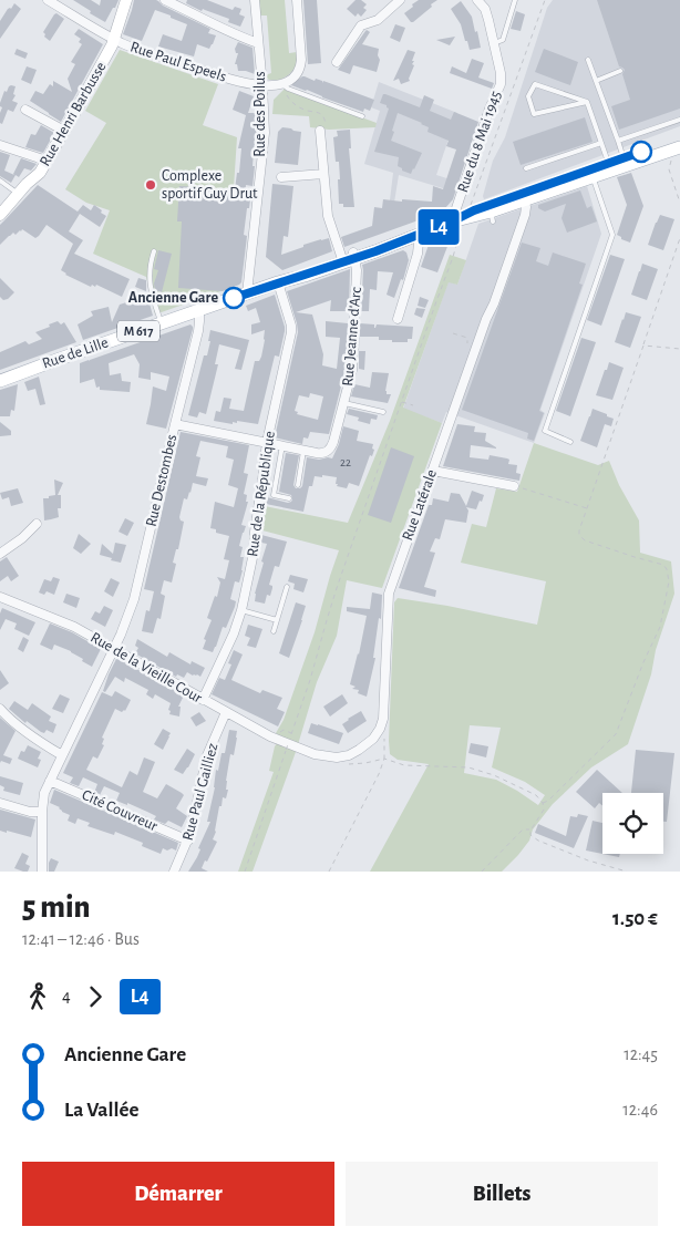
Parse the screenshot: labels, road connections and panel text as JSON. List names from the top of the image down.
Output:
{
  "streets": {
    "main road": ["M 617", "Rue de Lille"],
    "street": [
      "Rue Paul Espeels",
      "Rue Henri Barbusse",
      "Rue des Poilus",
      "Rue du 8 Mai 1945",
      "Rue Jeanne d'Arc",
      "Rue Destombes",
      "Rue de la République",
      "Rue Latérale",
      "Rue de la Vieille Cour",
      "Rue Paul Gailliez",
      "Cité Couvreur"
    ]
  },
  "crossings": [
    ["Rue Paul Espeels", "Rue Henri Barbusse"],
    ["Rue Paul Espeels", "Rue des Poilus"],
    ["Rue des Poilus", "Rue de Lille"],
    ["Rue du 8 Mai 1945", "Rue de Lille"],
    ["Rue Jeanne d'Arc", "Rue de Lille"],
    ["Rue de Lille", "Rue Destombes"],
    ["Rue de Lille", "Rue de la République"],
    ["Rue de Lille", "Rue Latérale"],
    ["Rue Destombes", "Rue de la Vieille Cour"],
    ["Rue Destombes", "Cité Couvreur"],
    ["Rue de la République", "Rue de la Vieille Cour"],
    ["Rue Latérale", "Rue de la Vieille Cour"],
    ["Rue de la Vieille Cour", "Rue Paul Gailliez"],
    ["Rue Paul Gailliez", "Cité Couvreur"]
  ],
  "places": ["Complexe sportif Guy Drut", "Ancienne Gare"],
  "lines": ["bus line L4"],
  "house_numbers": ["22"],
  "page": {
    "on_map": "L4",
    "heading": ["5 min", "12:41 – 12:46 · Bus", "1.50 €"],
    "legs": ["4", "L4"],
    "list": [
      {
        "name": "Ancienne Gare",
        "value": "12:45"
      },
      {
        "name": "La Vallée",
        "value": "12:46"
      }
    ],
    "buttons": ["Démarrer", "Billets"]
  }
}
